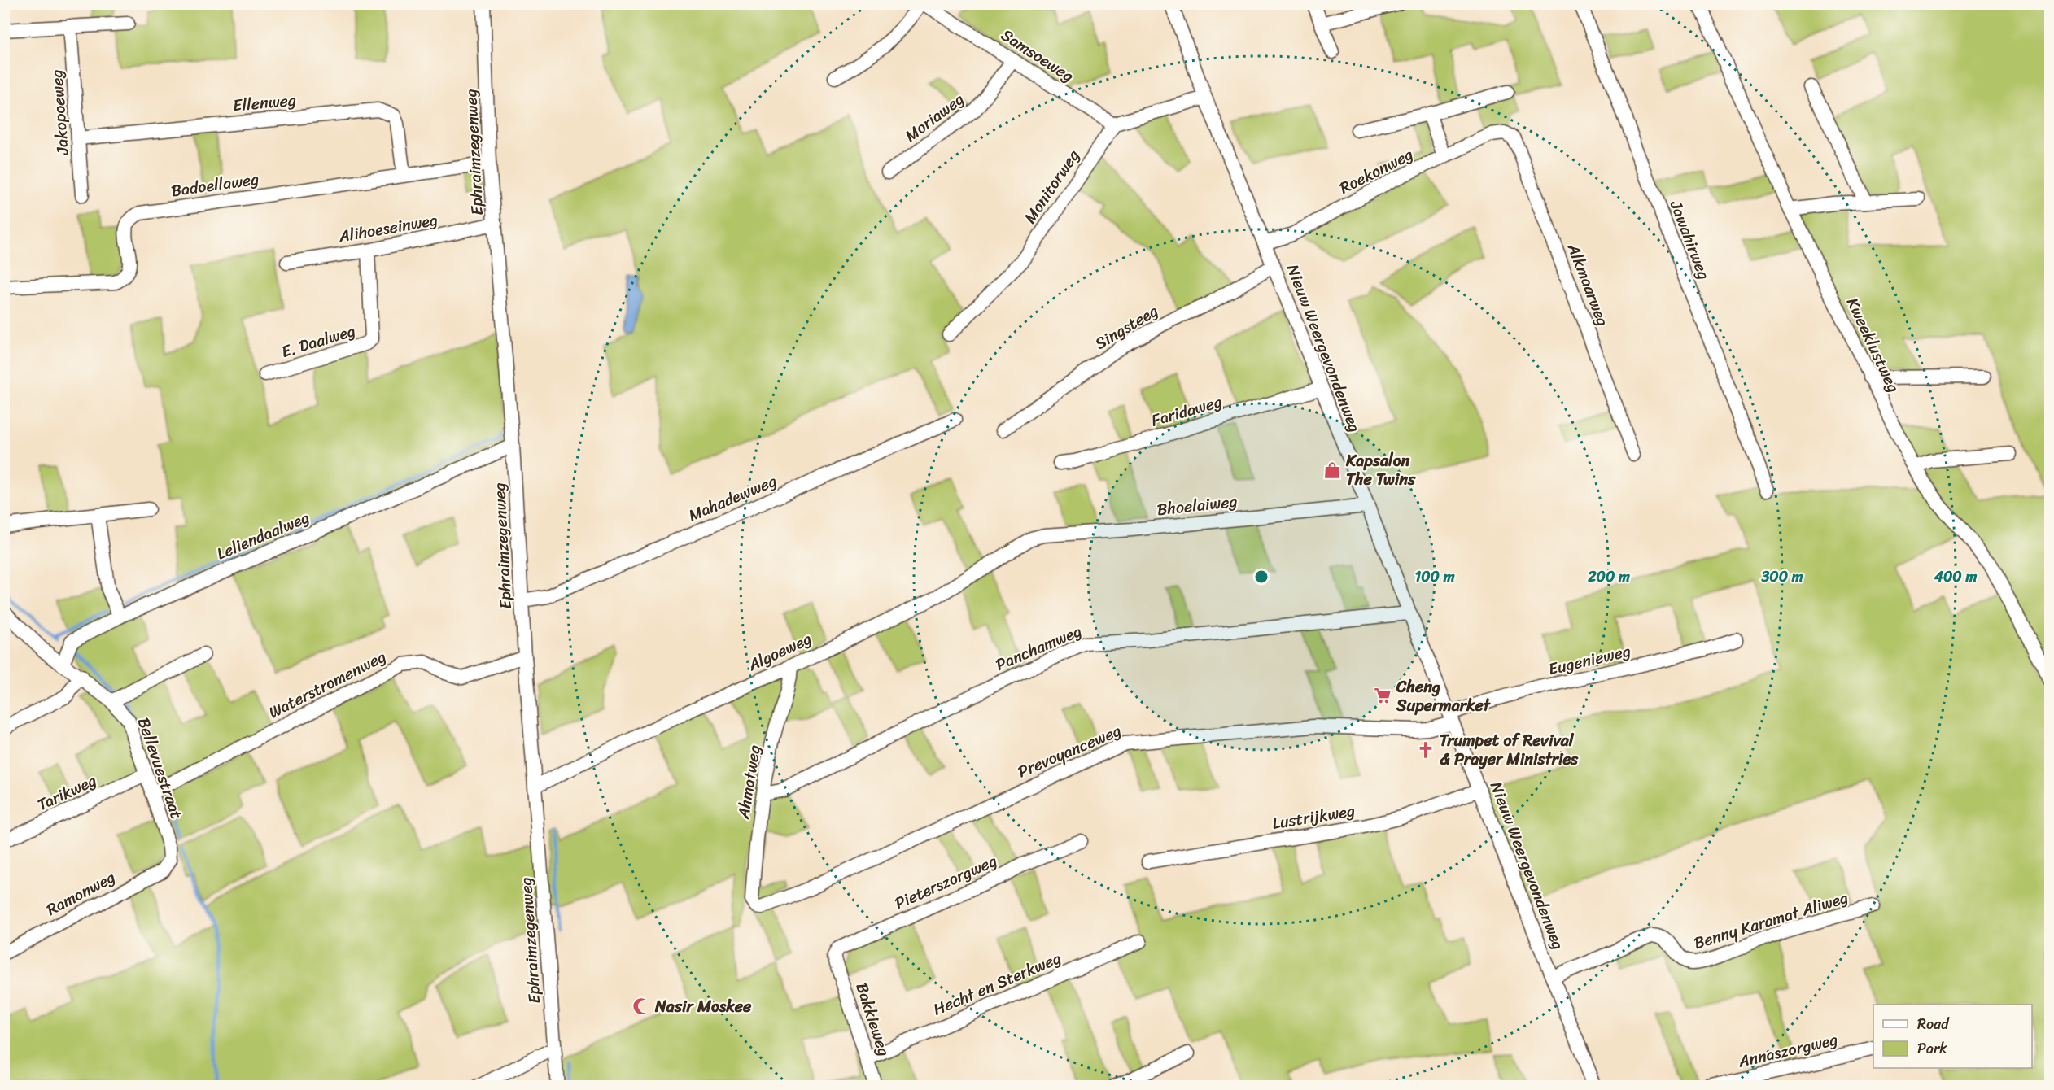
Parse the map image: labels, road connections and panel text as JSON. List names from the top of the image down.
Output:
{
  "streets": {
    "street": [
      "Samsoeweg",
      "Ellenweg",
      "Jakopoeweg",
      "Moriaweg",
      "Ephraimzegenweg",
      "Roekonweg",
      "Badoellaweg",
      "Monitorweg",
      "Alihoeseinweg",
      "Jawahirweg",
      "Alkmaarweg",
      "Singsteeg",
      "E. Daalweg",
      "Kweeklustweg",
      "Nieuw Weergevondenweg",
      "Faridaweg",
      "Mahadewweg",
      "Bhoelaiweg",
      "Leliendaalweg",
      "Panchamweg",
      "Algoeweg",
      "Eugenieweg",
      "Waterstromenweg",
      "Prevoyanceweg",
      "Bellevuestraat",
      "Ahmatweg",
      "Tarikweg",
      "Lustrijkweg",
      "Pieterszorgweg",
      "Ramonweg",
      "Benny Karamat Aliweg",
      "Hecht en Sterkweg",
      "Bakkieweg",
      "Annaszorgweg"
    ]
  },
  "crossings": [
    ["Samsoeweg", "Moriaweg"],
    ["Ellenweg", "Jakopoeweg"],
    ["Ellenweg", "Badoellaweg"],
    ["Ephraimzegenweg", "Badoellaweg"],
    ["Ephraimzegenweg", "Alihoeseinweg"],
    ["Ephraimzegenweg", "Mahadewweg"],
    ["Ephraimzegenweg", "Leliendaalweg"],
    ["Ephraimzegenweg", "Algoeweg"],
    ["Ephraimzegenweg", "Waterstromenweg"],
    ["Roekonweg", "Alkmaarweg"],
    ["Roekonweg", "Nieuw Weergevondenweg"],
    ["Monitorweg", "Nieuw Weergevondenweg"],
    ["Alihoeseinweg", "E. Daalweg"],
    ["Singsteeg", "Nieuw Weergevondenweg"],
    ["Nieuw Weergevondenweg", "Faridaweg"],
    ["Nieuw Weergevondenweg", "Bhoelaiweg"],
    ["Nieuw Weergevondenweg", "Panchamweg"],
    ["Nieuw Weergevondenweg", "Eugenieweg"],
    ["Nieuw Weergevondenweg", "Prevoyanceweg"],
    ["Nieuw Weergevondenweg", "Lustrijkweg"],
    ["Nieuw Weergevondenweg", "Benny Karamat Aliweg"],
    ["Bhoelaiweg", "Algoeweg"],
    ["Panchamweg", "Ahmatweg"],
    ["Algoeweg", "Ahmatweg"],
    ["Eugenieweg", "Prevoyanceweg"],
    ["Waterstromenweg", "Bellevuestraat"],
    ["Prevoyanceweg", "Ahmatweg"],
    ["Bellevuestraat", "Tarikweg"],
    ["Bellevuestraat", "Ramonweg"],
    ["Pieterszorgweg", "Bakkieweg"],
    ["Hecht en Sterkweg", "Bakkieweg"]
  ],
  "places": {
    "shop": ["Kapsalon The Twins"],
    "supermarket": ["Cheng Supermarket"],
    "church": ["Trumpet of Revival & Prayer Ministries"],
    "mosque": ["Nasir Moskee"]
  },
  "legend": ["Road", "Park"],
  "rings": [
    "100 m",
    "200 m",
    "300 m",
    "400 m"
  ]
}
